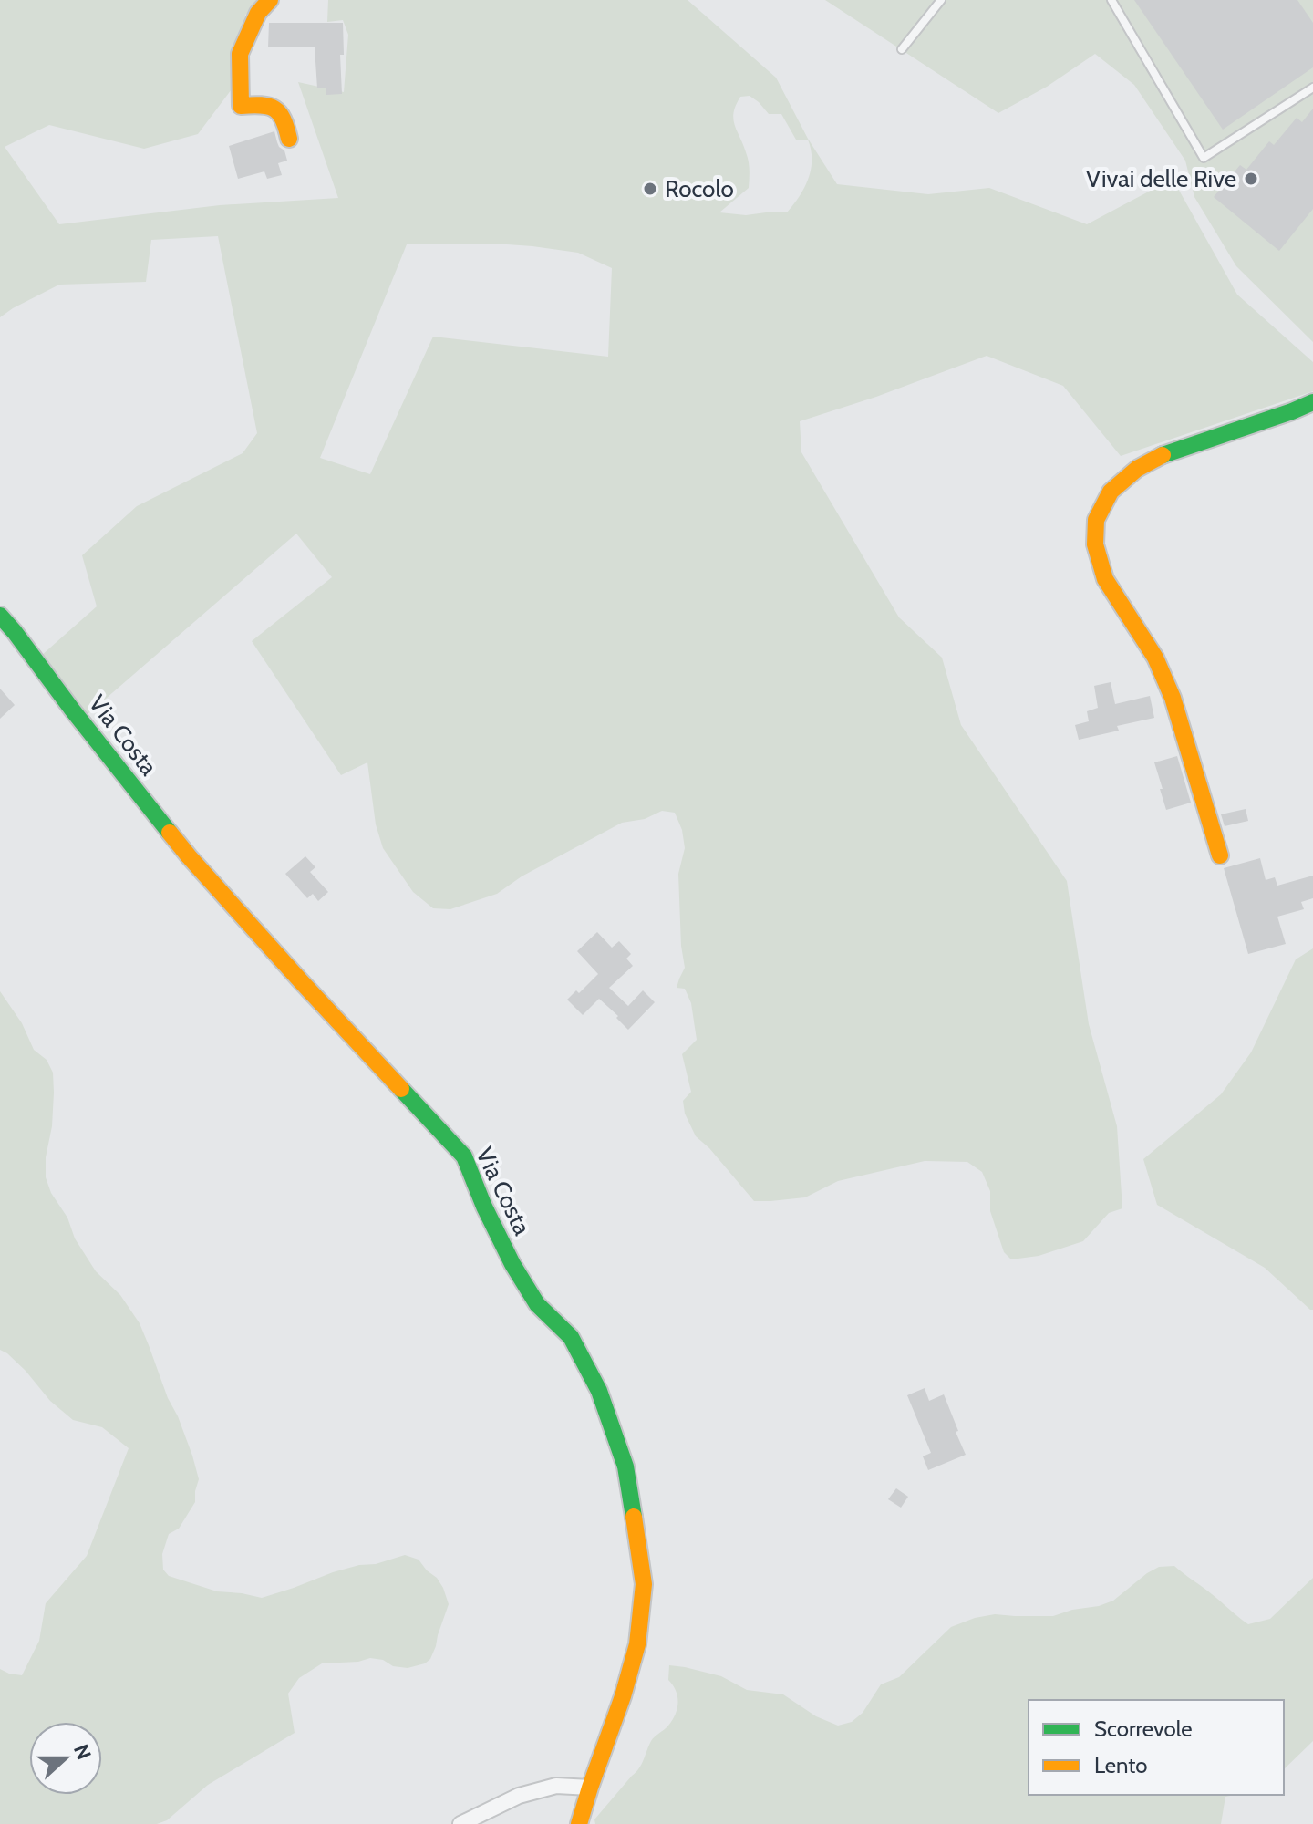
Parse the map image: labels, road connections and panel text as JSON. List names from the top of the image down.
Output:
{
  "streets": {
    "street": ["Via Costa"]
  },
  "places": ["Vivai delle Rive", "Rocolo"],
  "legend": ["Scorrevole", "Lento"],
  "north": "right"
}
